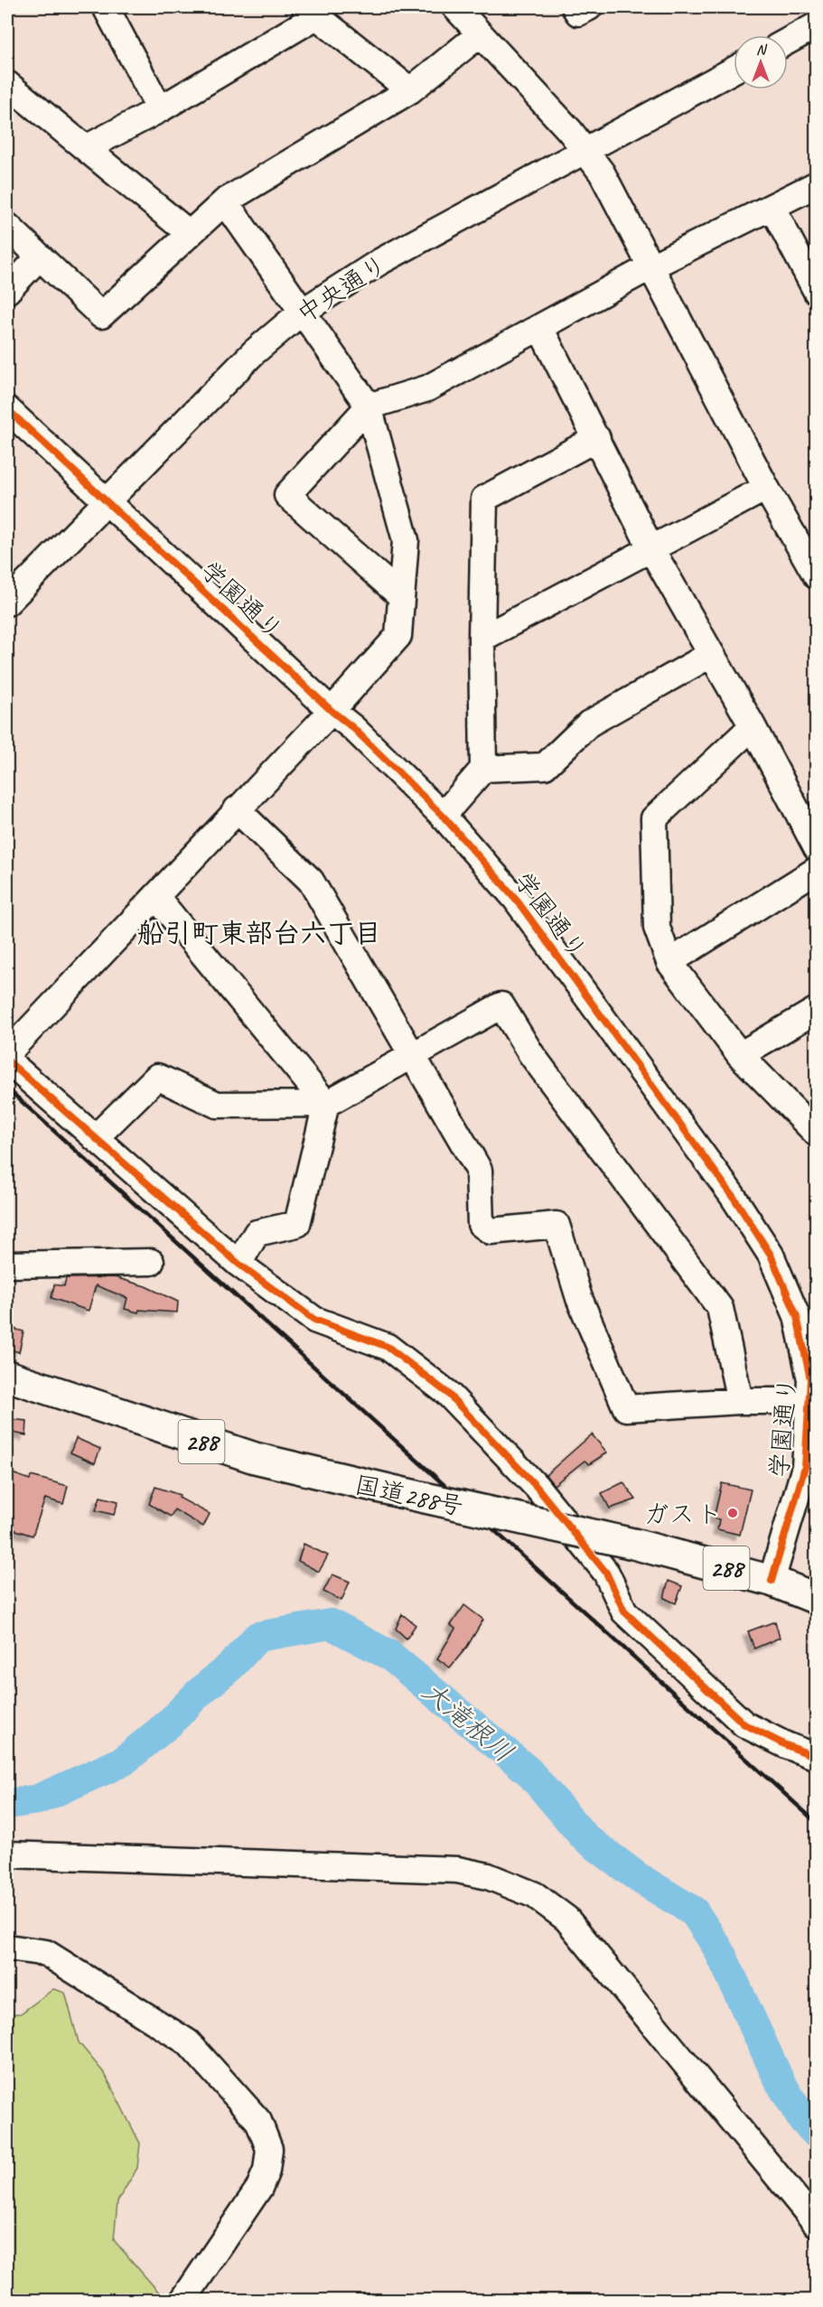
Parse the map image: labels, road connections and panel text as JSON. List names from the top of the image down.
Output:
{
  "streets": {
    "highway": ["288", "国道288号"],
    "street": ["中央通り", "学園通り"]
  },
  "crossings": [
    ["中央通り", "学園通り"],
    ["学園通り", "国道288号"]
  ],
  "districts": ["船引町東部台六丁目"],
  "water": ["大滝根川"],
  "places": ["ガスト"],
  "north": "top"
}
